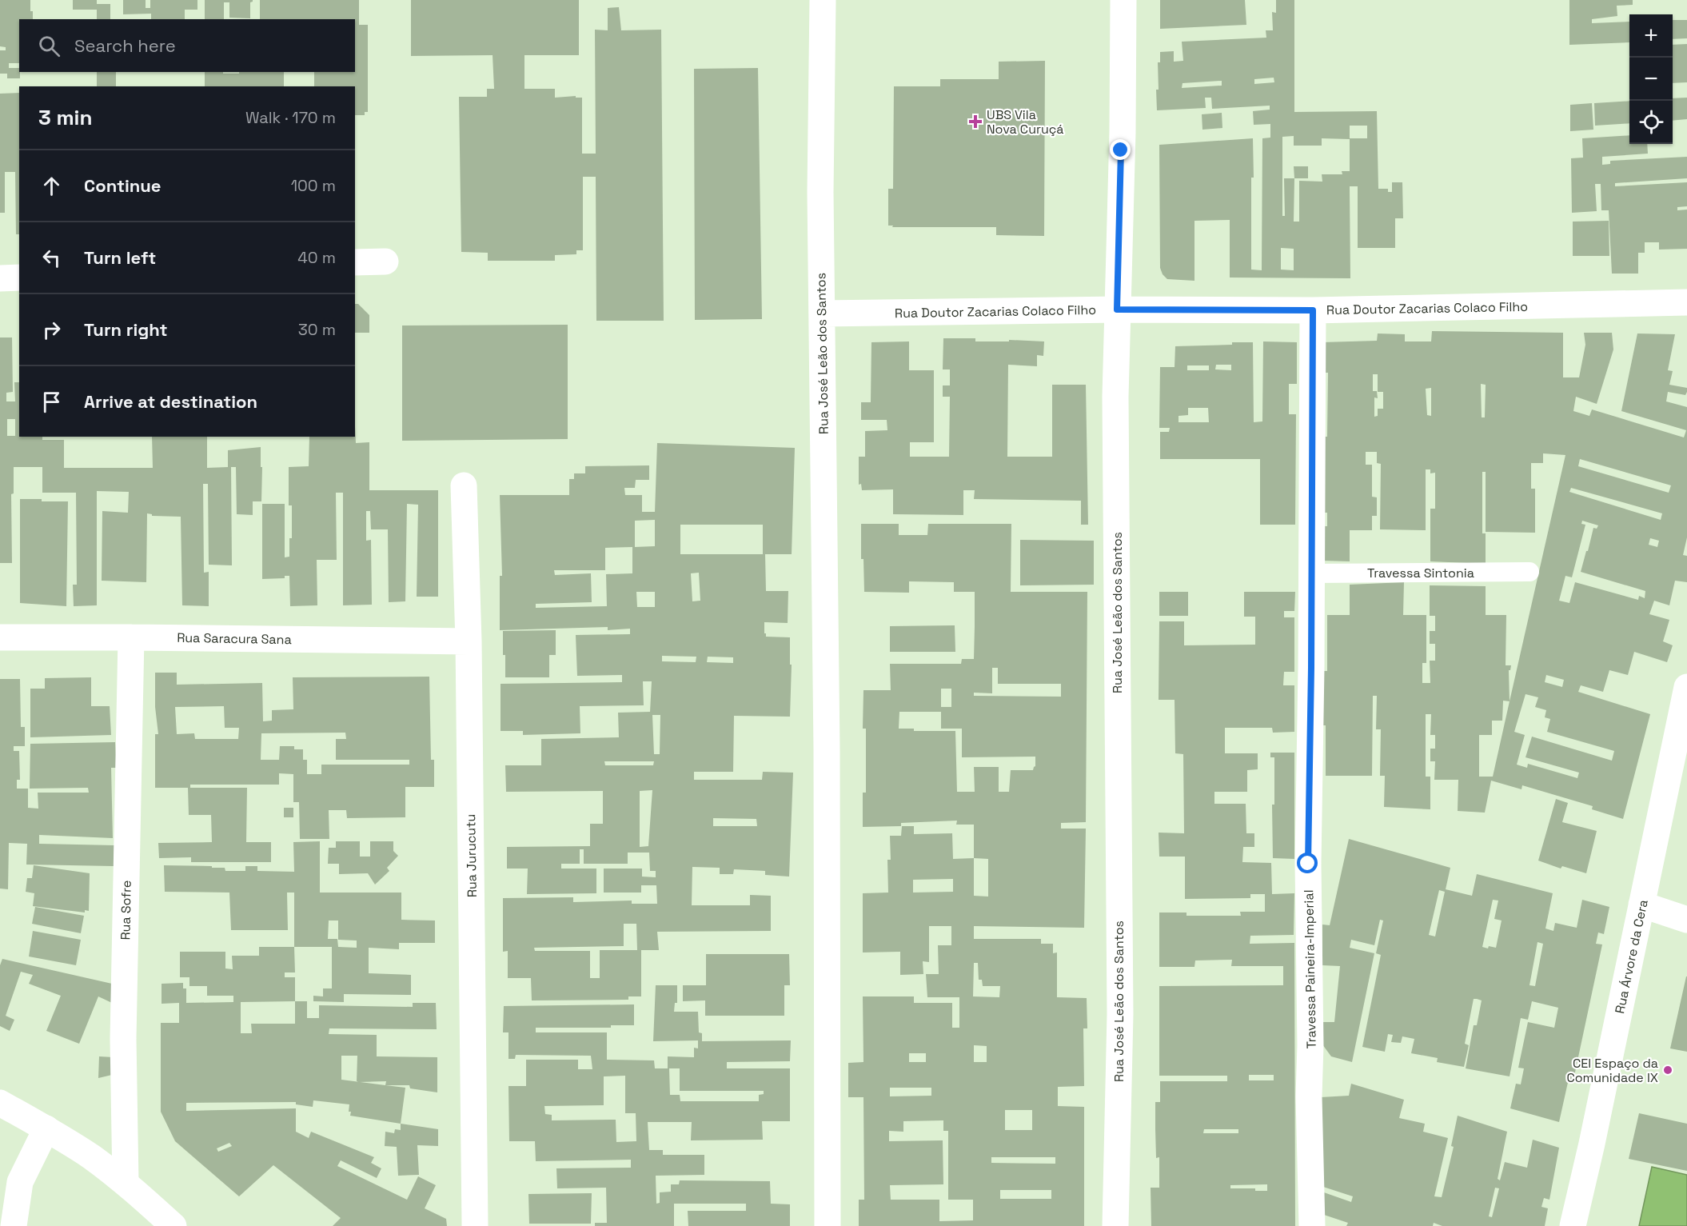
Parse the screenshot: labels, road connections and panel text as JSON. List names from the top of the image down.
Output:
{
  "streets": {
    "street": [
      "Rua Doutor Zacarias Colaco Filho",
      "Rua José Leão dos Santos",
      "Rua Saracura Sana",
      "Rua Jurucutu",
      "Rua Sofre",
      "Rua Árvore da Cera",
      "Travessa Paineira-Imperial"
    ],
    "lane": ["Travessa Sintonia"]
  },
  "crossings": [
    ["Rua Doutor Zacarias Colaco Filho", "Rua José Leão dos Santos"],
    ["Rua Doutor Zacarias Colaco Filho", "Travessa Paineira-Imperial"],
    ["Travessa Sintonia", "Travessa Paineira-Imperial"],
    ["Rua Saracura Sana", "Rua Jurucutu"],
    ["Rua Saracura Sana", "Rua Sofre"]
  ],
  "places": {
    "health": ["UBS Vila Nova Curuçá"],
    "other": ["CEI Espaço da Comunidade IX"]
  },
  "page": {
    "map_buttons": ["+", "−"],
    "search": "Search here",
    "heading": ["3 min", "Walk · 170 m"],
    "list": [
      ["Continue", "100 m"],
      ["Turn left", "40 m"],
      ["Turn right", "30 m"],
      "Arrive at destination"
    ]
  }
}
